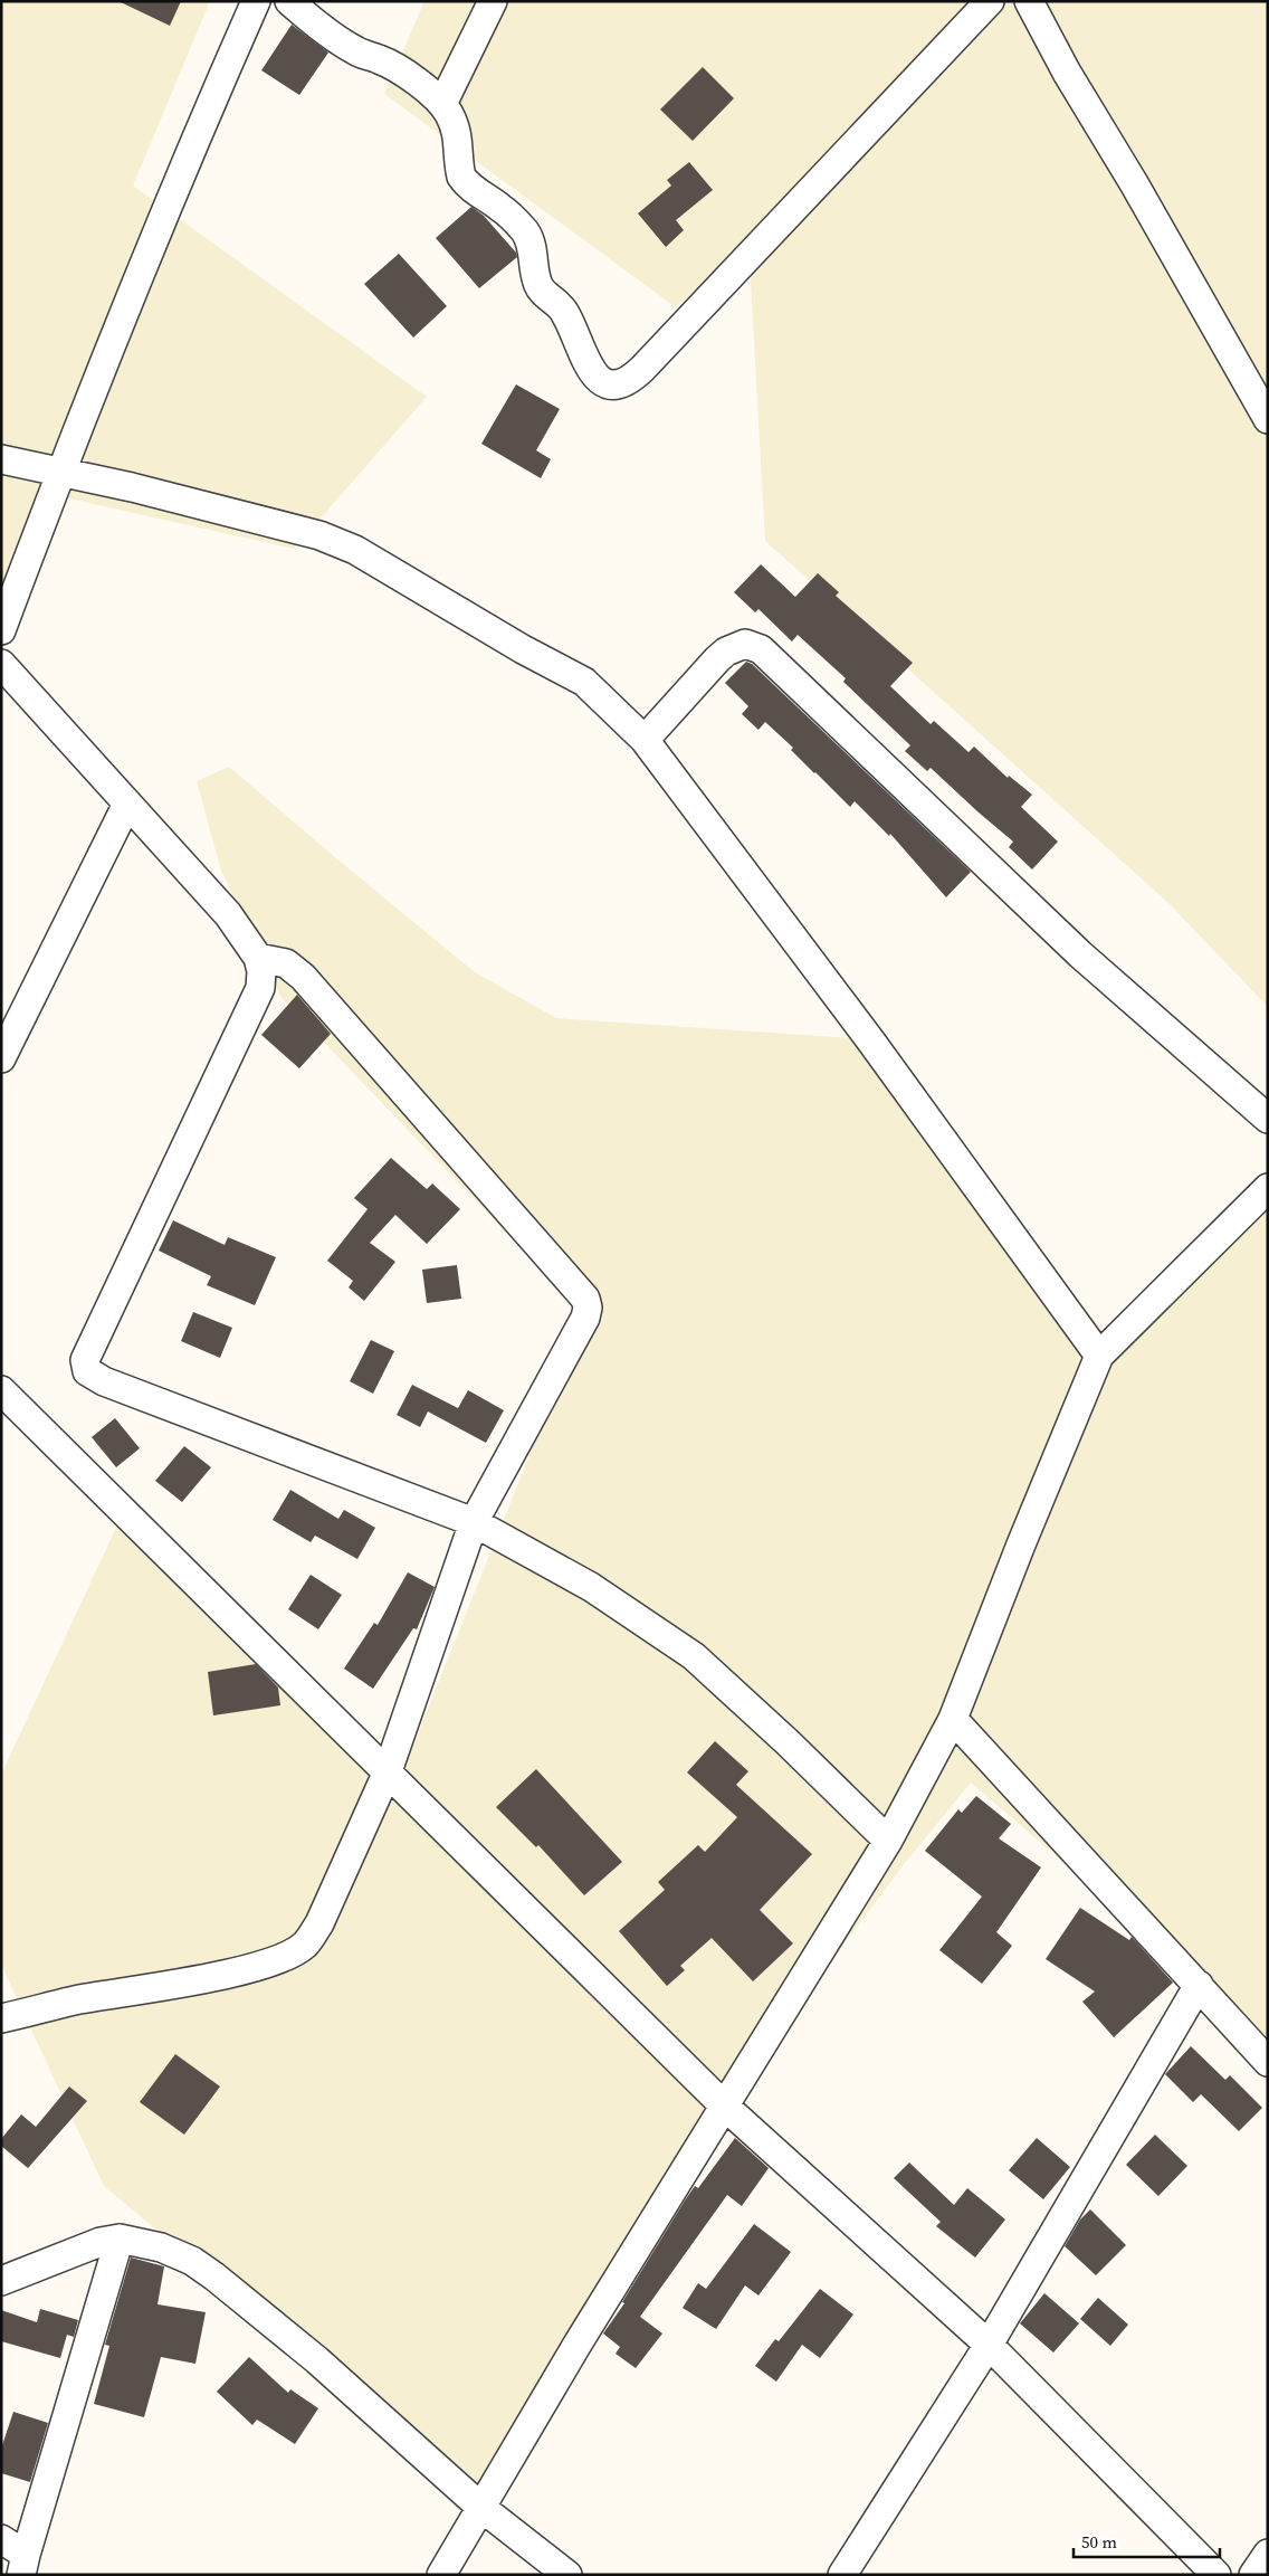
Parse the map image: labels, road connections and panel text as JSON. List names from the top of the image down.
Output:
{
  "scale_bar": "50 m"
}
